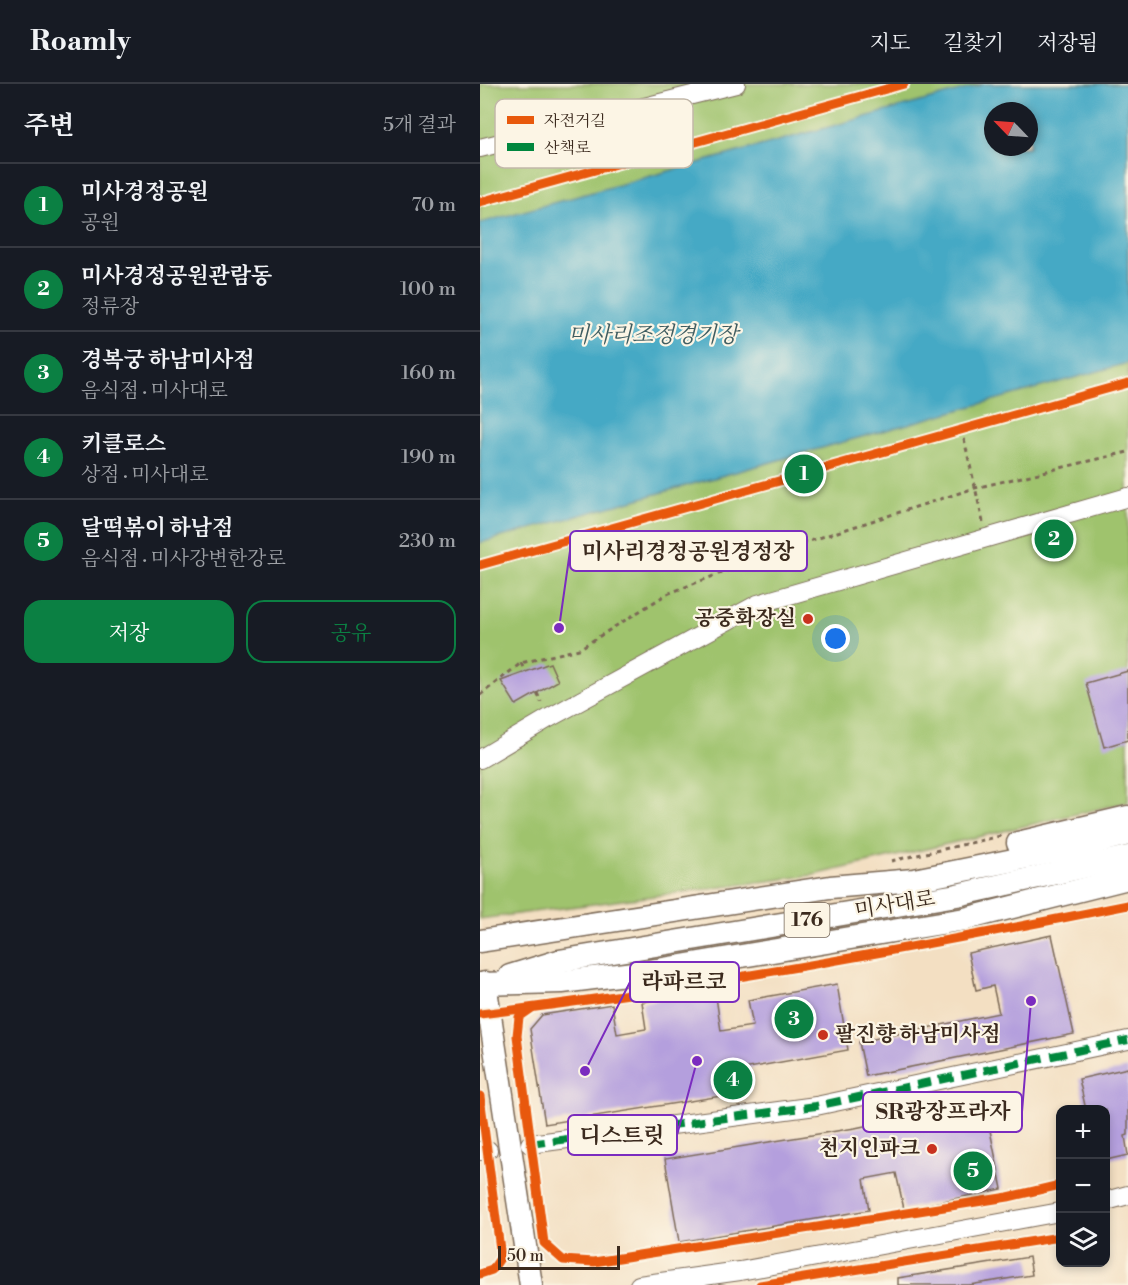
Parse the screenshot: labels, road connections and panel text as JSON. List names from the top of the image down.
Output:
{
  "streets": {
    "main road": ["미사대로", "176"]
  },
  "water": ["미사리조정경기장"],
  "places": [
    "공중화장실",
    "미사리경정공원경정장",
    "SR광장프라자",
    "팔진향 하남미사점",
    "디스트릿",
    "라파르코",
    "천지인파크"
  ],
  "legend": ["자전거길", "산책로"],
  "scale_bar": "50 m",
  "north": "top left",
  "page": {
    "header": "Roamly",
    "nav": ["지도", "길찾기", "저장됨"],
    "heading": ["주변", "5개 결과"],
    "list": [
      {
        "mark": "1",
        "name": "미사경정공원",
        "note": "공원",
        "value": "70 m"
      },
      {
        "mark": "2",
        "name": "미사경정공원관람동",
        "note": "정류장",
        "value": "100 m"
      },
      {
        "mark": "3",
        "name": "경복궁 하남미사점",
        "note": "음식점 · 미사대로",
        "value": "160 m"
      },
      {
        "mark": "4",
        "name": "키클로스",
        "note": "상점 · 미사대로",
        "value": "190 m"
      },
      {
        "mark": "5",
        "name": "달떡볶이 하남점",
        "note": "음식점 · 미사강변한강로",
        "value": "230 m"
      }
    ],
    "pins": [
      "1",
      "2",
      "3",
      "4",
      "5"
    ],
    "buttons": ["저장", "공유"],
    "map_buttons": ["+", "−"],
    "scale": "50 m"
  }
}
